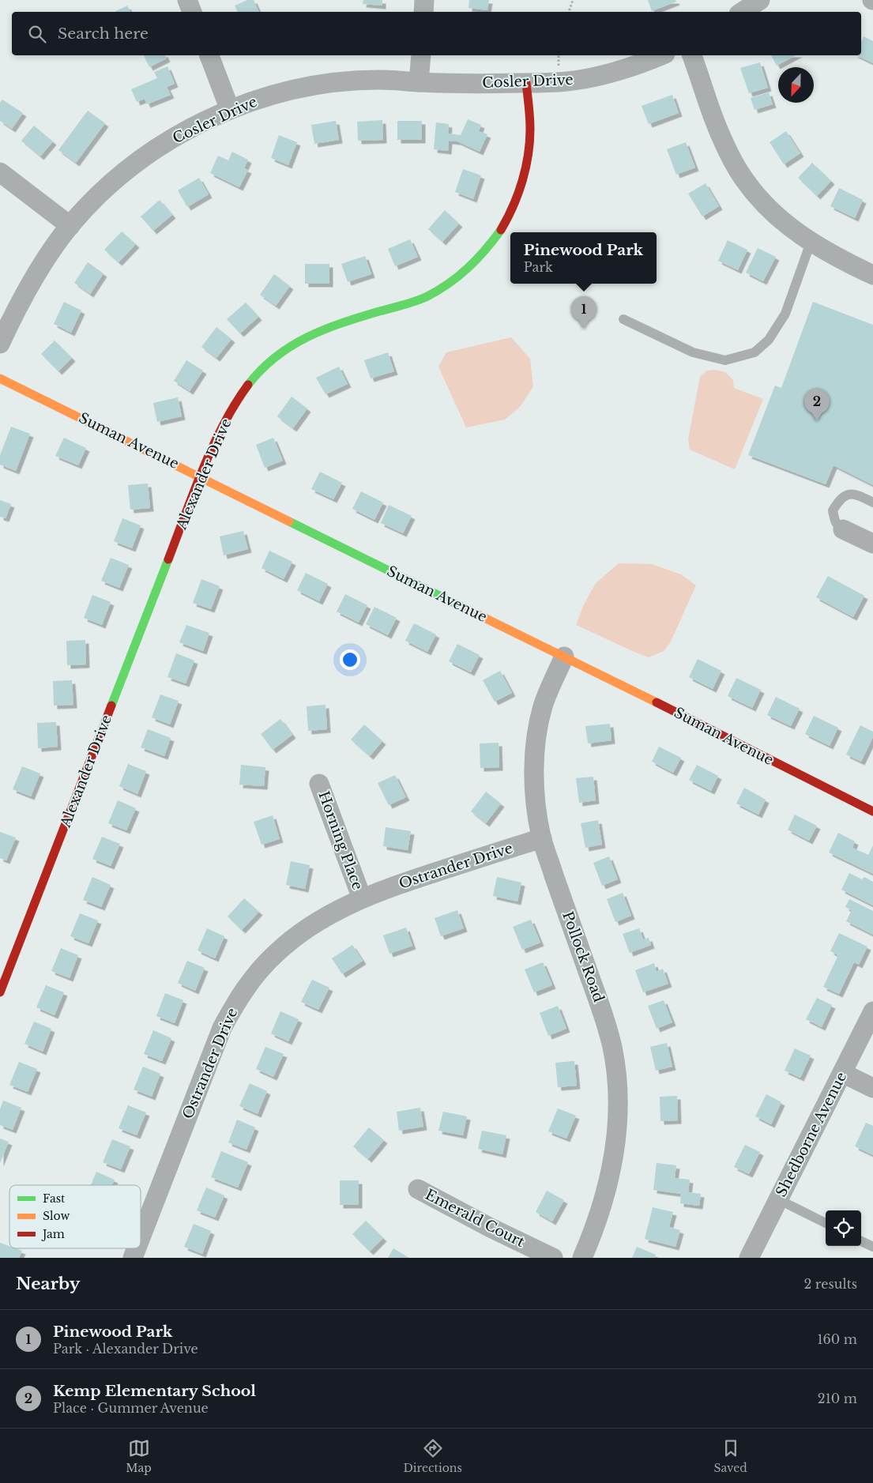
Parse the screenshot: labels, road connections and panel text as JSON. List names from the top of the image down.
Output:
{
  "streets": {
    "street": [
      "Cosler Drive",
      "Suman Avenue",
      "Alexander Drive",
      "Horning Place",
      "Ostrander Drive",
      "Pollock Road",
      "Shedborne Avenue",
      "Emerald Court"
    ]
  },
  "crossings": [
    ["Cosler Drive", "Alexander Drive"],
    ["Suman Avenue", "Alexander Drive"],
    ["Suman Avenue", "Pollock Road"],
    ["Horning Place", "Ostrander Drive"],
    ["Ostrander Drive", "Pollock Road"]
  ],
  "legend": ["Fast", "Slow", "Jam"],
  "north": "bottom",
  "page": {
    "search": "Search here",
    "popup": ["Pinewood Park", "Park"],
    "pins": ["1", "2"],
    "heading": ["Nearby", "2 results"],
    "list": [
      {
        "mark": "1",
        "name": "Pinewood Park",
        "note": "Park · Alexander Drive",
        "value": "160 m"
      },
      {
        "mark": "2",
        "name": "Kemp Elementary School",
        "note": "Place · Gummer Avenue",
        "value": "210 m"
      }
    ],
    "nav": ["Map", "Directions", "Saved"]
  }
}
